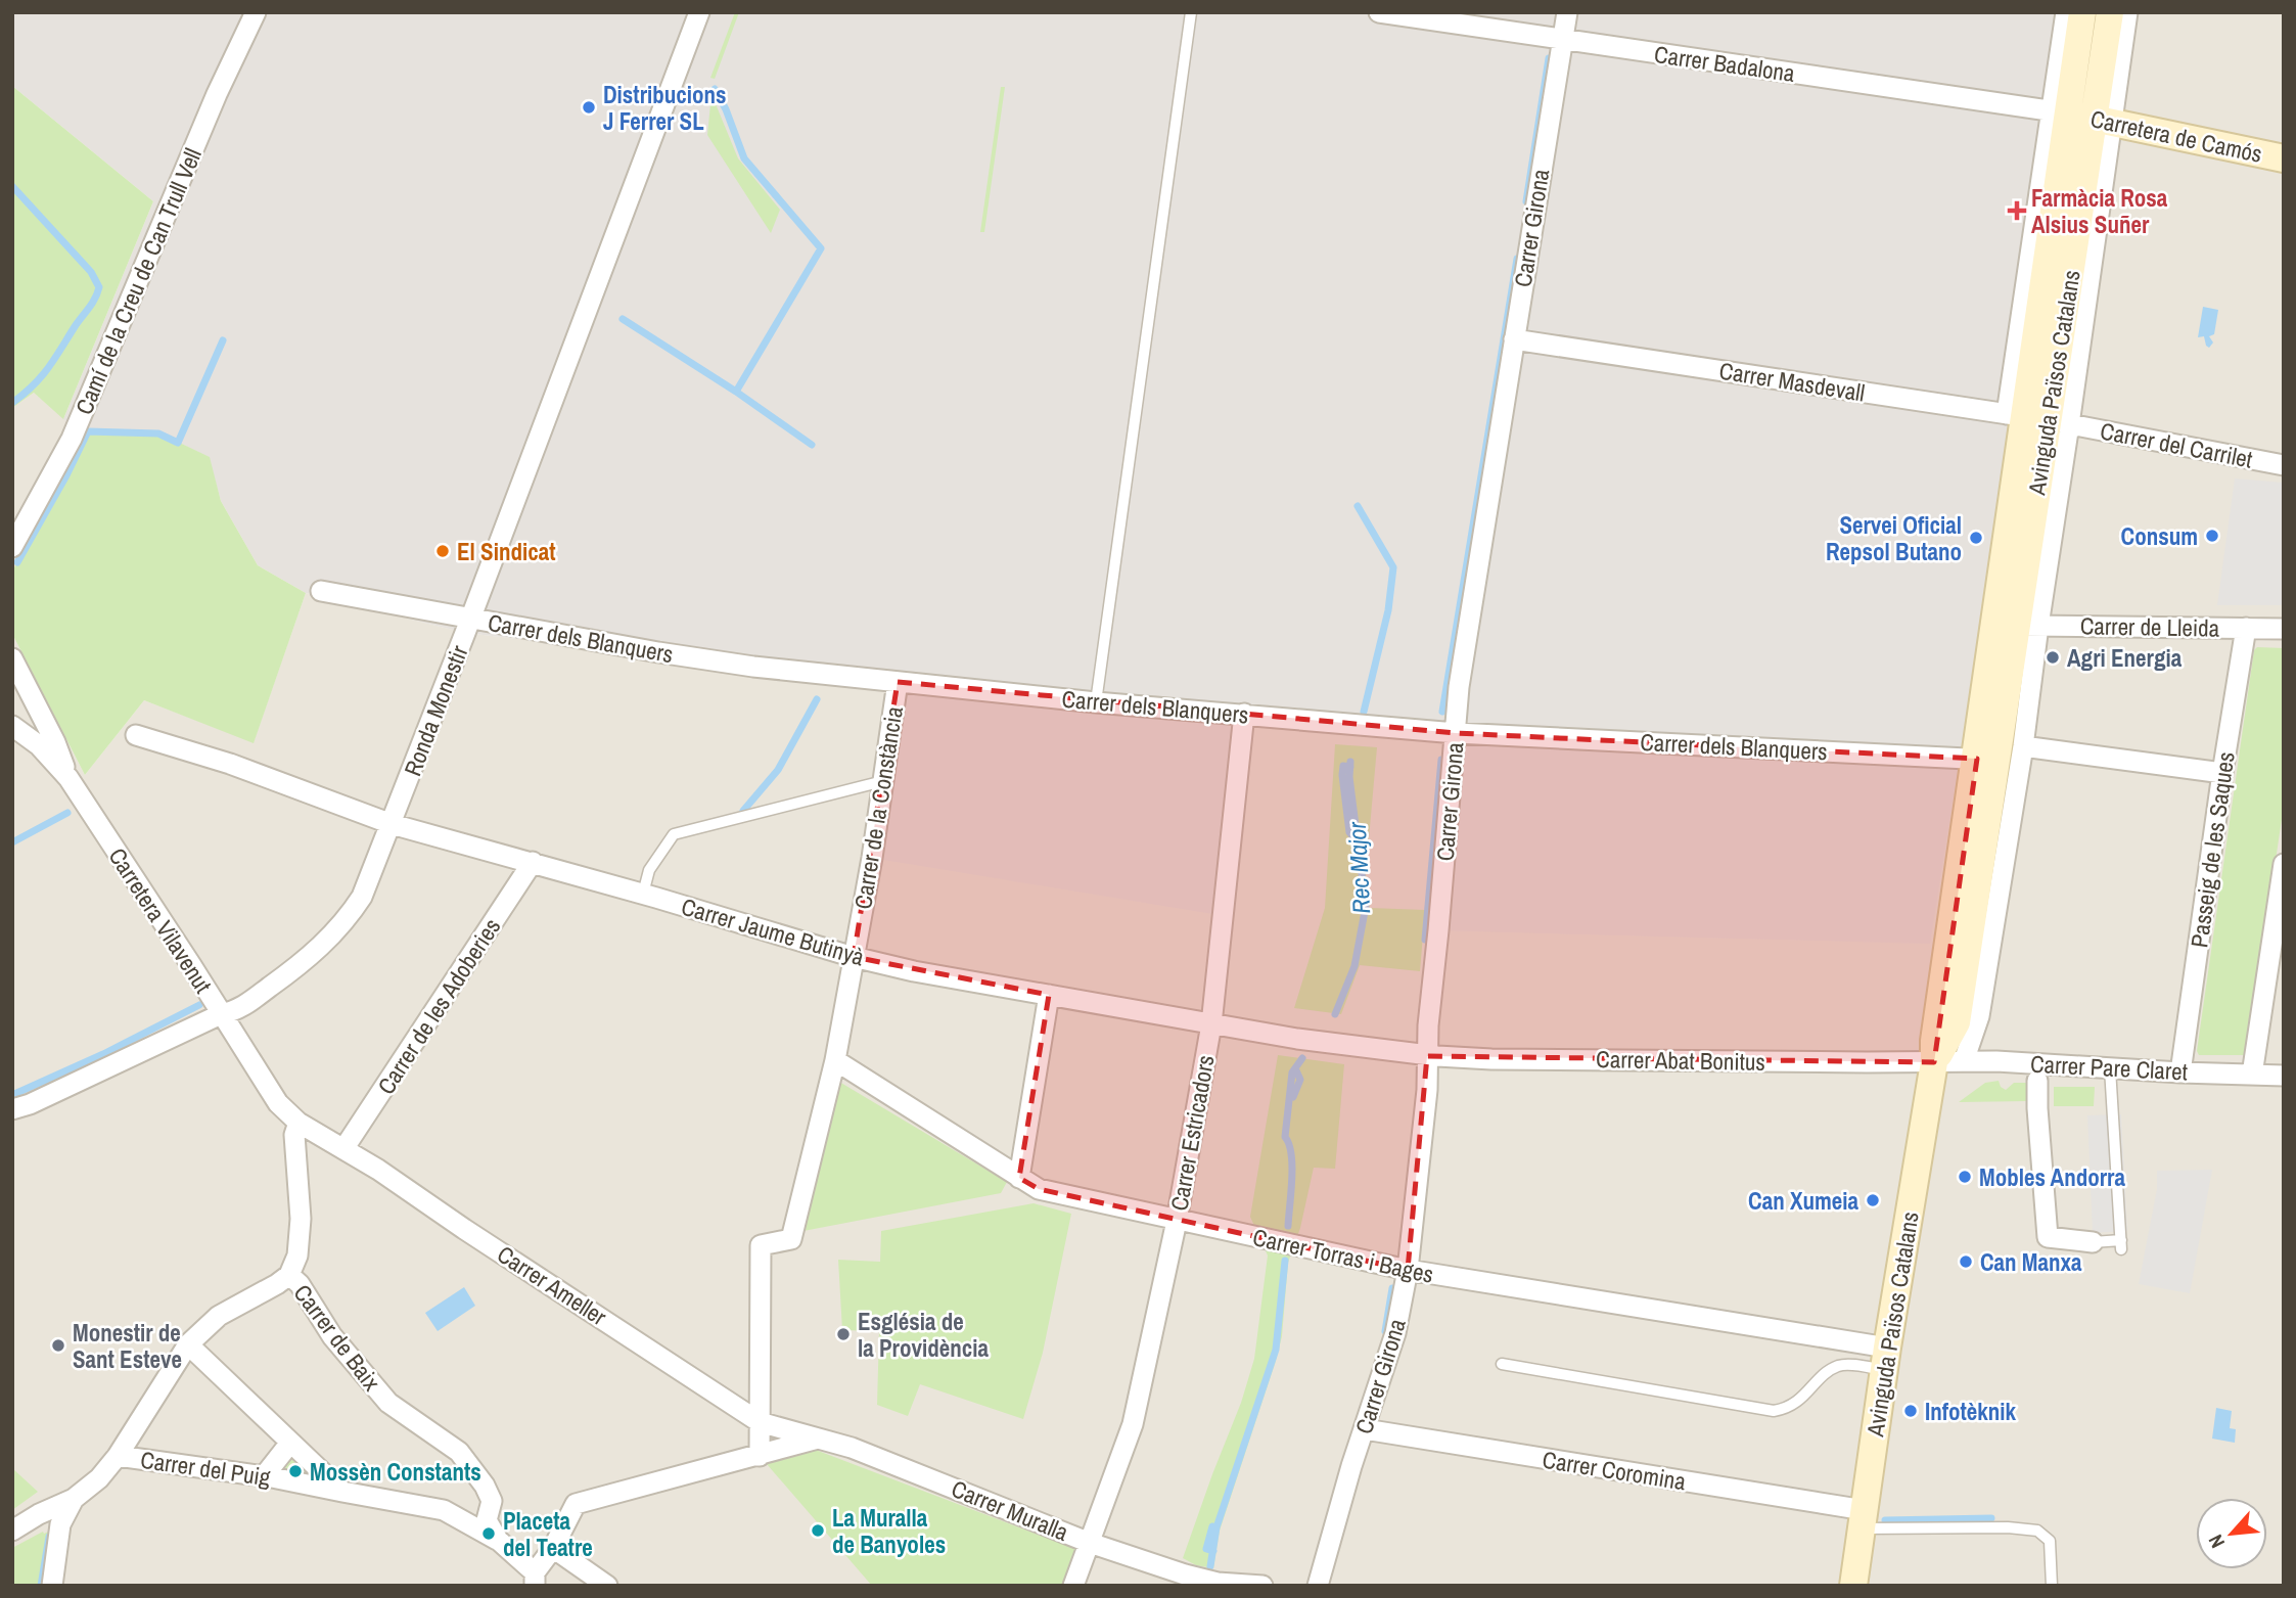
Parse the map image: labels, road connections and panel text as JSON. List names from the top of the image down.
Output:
{
  "streets": {
    "main road": ["Carretera de Camós", "Avinguda Països Catalans"],
    "street": [
      "Carrer Badalona",
      "Carrer Girona",
      "Camí de la Creu de Can Trull Vell",
      "Carrer Masdevall",
      "Carrer del Carrilet",
      "Carrer de Lleida",
      "Carrer dels Blanquers",
      "Ronda Monestir",
      "Carrer de la Constància",
      "Passeig de les Saques",
      "Carretera Vilavenut",
      "Carrer Jaume Butinyà",
      "Carrer de les Adoberies",
      "Carrer Abat Bonitus",
      "Carrer Pare Claret",
      "Carrer Estricadors",
      "Carrer Torras i Bages",
      "Carrer Ameller",
      "Carrer de Baix",
      "Carrer del Puig",
      "Carrer Coromina",
      "Carrer Muralla"
    ]
  },
  "crossings": [
    ["Carrer Badalona", "Carretera de Camós"],
    ["Carrer Badalona", "Carrer Girona"],
    ["Carrer Badalona", "Avinguda Països Catalans"],
    ["Carretera de Camós", "Avinguda Països Catalans"],
    ["Carrer Girona", "Carrer Masdevall"],
    ["Carrer Girona", "Carrer dels Blanquers"],
    ["Carrer Girona", "Carrer Jaume Butinyà"],
    ["Carrer Girona", "Carrer Abat Bonitus"],
    ["Carrer Girona", "Carrer Torras i Bages"],
    ["Carrer Girona", "Carrer Coromina"],
    ["Carrer Masdevall", "Avinguda Països Catalans"],
    ["Carrer Masdevall", "Carrer del Carrilet"],
    ["Avinguda Països Catalans", "Carrer del Carrilet"],
    ["Avinguda Països Catalans", "Carrer de Lleida"],
    ["Avinguda Països Catalans", "Carrer dels Blanquers"],
    ["Avinguda Països Catalans", "Carrer Abat Bonitus"],
    ["Avinguda Països Catalans", "Carrer Pare Claret"],
    ["Avinguda Països Catalans", "Carrer Torras i Bages"],
    ["Avinguda Països Catalans", "Carrer Coromina"],
    ["Carrer de Lleida", "Passeig de les Saques"],
    ["Carrer dels Blanquers", "Ronda Monestir"],
    ["Carrer dels Blanquers", "Carrer de la Constància"],
    ["Carrer dels Blanquers", "Carrer Estricadors"],
    ["Ronda Monestir", "Carretera Vilavenut"],
    ["Ronda Monestir", "Carrer Jaume Butinyà"],
    ["Carrer de la Constància", "Carrer Jaume Butinyà"],
    ["Carrer de la Constància", "Carrer Torras i Bages"],
    ["Carrer de la Constància", "Carrer Ameller"],
    ["Carrer de la Constància", "Carrer Muralla"],
    ["Passeig de les Saques", "Carrer Pare Claret"],
    ["Carretera Vilavenut", "Carrer de les Adoberies"],
    ["Carretera Vilavenut", "Carrer Ameller"],
    ["Carretera Vilavenut", "Carrer de Baix"],
    ["Carrer Jaume Butinyà", "Carrer de les Adoberies"],
    ["Carrer Jaume Butinyà", "Carrer Abat Bonitus"],
    ["Carrer Jaume Butinyà", "Carrer Estricadors"],
    ["Carrer de les Adoberies", "Carrer Ameller"],
    ["Carrer Abat Bonitus", "Carrer Pare Claret"],
    ["Carrer Estricadors", "Carrer Torras i Bages"],
    ["Carrer Estricadors", "Carrer Muralla"],
    ["Carrer Ameller", "Carrer Muralla"],
    ["Carrer de Baix", "Carrer del Puig"]
  ],
  "water": ["Rec Major"],
  "places": {
    "other": [
      "Distribucions J Ferrer SL",
      "Consum",
      "Servei Oficial Repsol Butano",
      "El Sindicat",
      "Agri Energia",
      "Mobles Andorra",
      "Can Xumeia",
      "Can Manxa",
      "Església de la Providència",
      "Monestir de Sant Esteve",
      "Infotèknik",
      "Mossèn Constants",
      "La Muralla de Banyoles",
      "Placeta del Teatre"
    ],
    "health": ["Farmàcia Rosa Alsius Suñer"]
  },
  "north": "bottom left"
}
